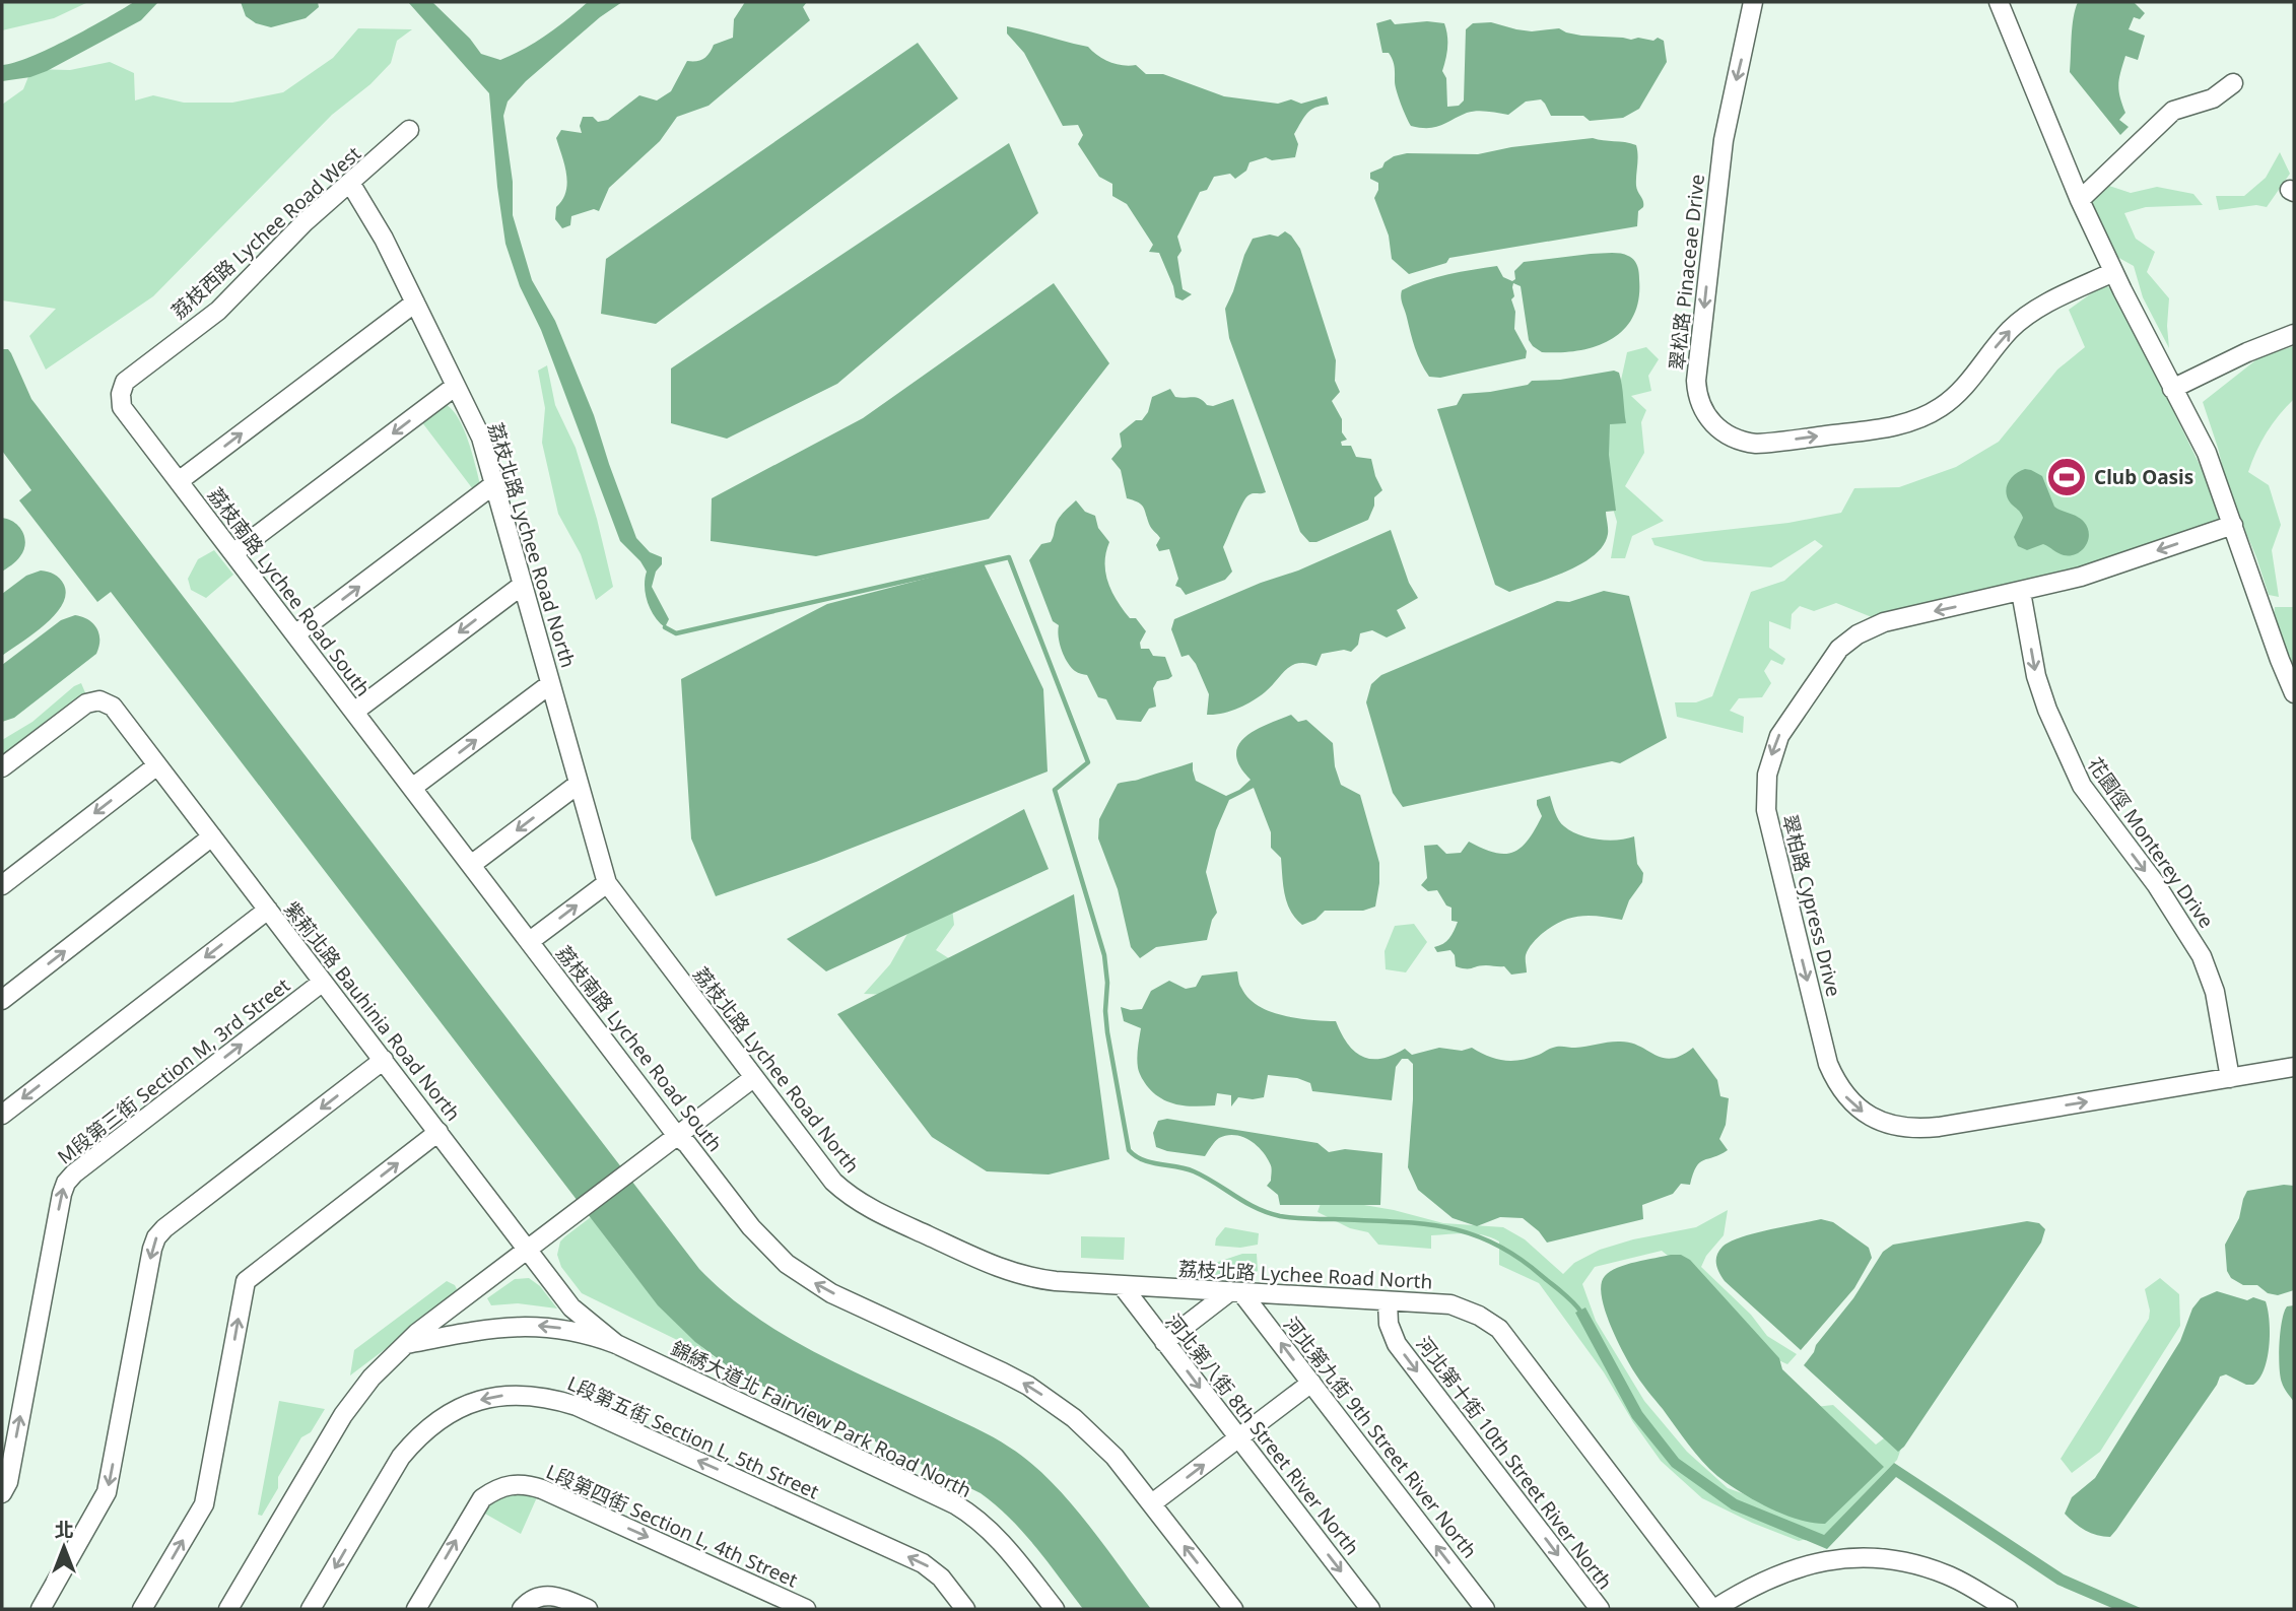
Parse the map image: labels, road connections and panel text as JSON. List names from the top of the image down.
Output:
{
  "streets": {
    "street": [
      "荔枝西路 Lychee Road West",
      "翠松路 Pinaceae Drive",
      "荔枝北路 Lychee Road North",
      "荔枝南路 Lychee Road South",
      "花園徑 Monterey Drive",
      "翠柏路 Cypress Drive",
      "紫荊北路 Bauhinia Road North",
      "M段第三街 Section M, 3rd Street",
      "錦綉大道北 Fairview Park Road North",
      "河北第八街 8th Street River North",
      "L段第五街 Section L, 5th Street",
      "河北第九街 9th Street River North",
      "河北第十街 10th Street River North",
      "L段第四街 Section L, 4th Street"
    ]
  },
  "crossings": [
    ["荔枝西路 Lychee Road West", "荔枝北路 Lychee Road North"],
    ["荔枝西路 Lychee Road West", "荔枝南路 Lychee Road South"],
    ["荔枝北路 Lychee Road North", "河北第八街 8th Street River North"],
    ["荔枝北路 Lychee Road North", "河北第九街 9th Street River North"],
    ["荔枝北路 Lychee Road North", "河北第十街 10th Street River North"],
    ["花園徑 Monterey Drive", "翠柏路 Cypress Drive"],
    ["紫荊北路 Bauhinia Road North", "M段第三街 Section M, 3rd Street"],
    ["紫荊北路 Bauhinia Road North", "錦綉大道北 Fairview Park Road North"]
  ],
  "one_way": [
    "荔枝南路 Lychee Road South",
    "花園徑 Monterey Drive",
    "河北第八街 8th Street River North",
    "河北第九街 9th Street River North",
    "河北第十街 10th Street River North"
  ],
  "places": {
    "sports": ["Club Oasis"]
  },
  "north": "top"
}
